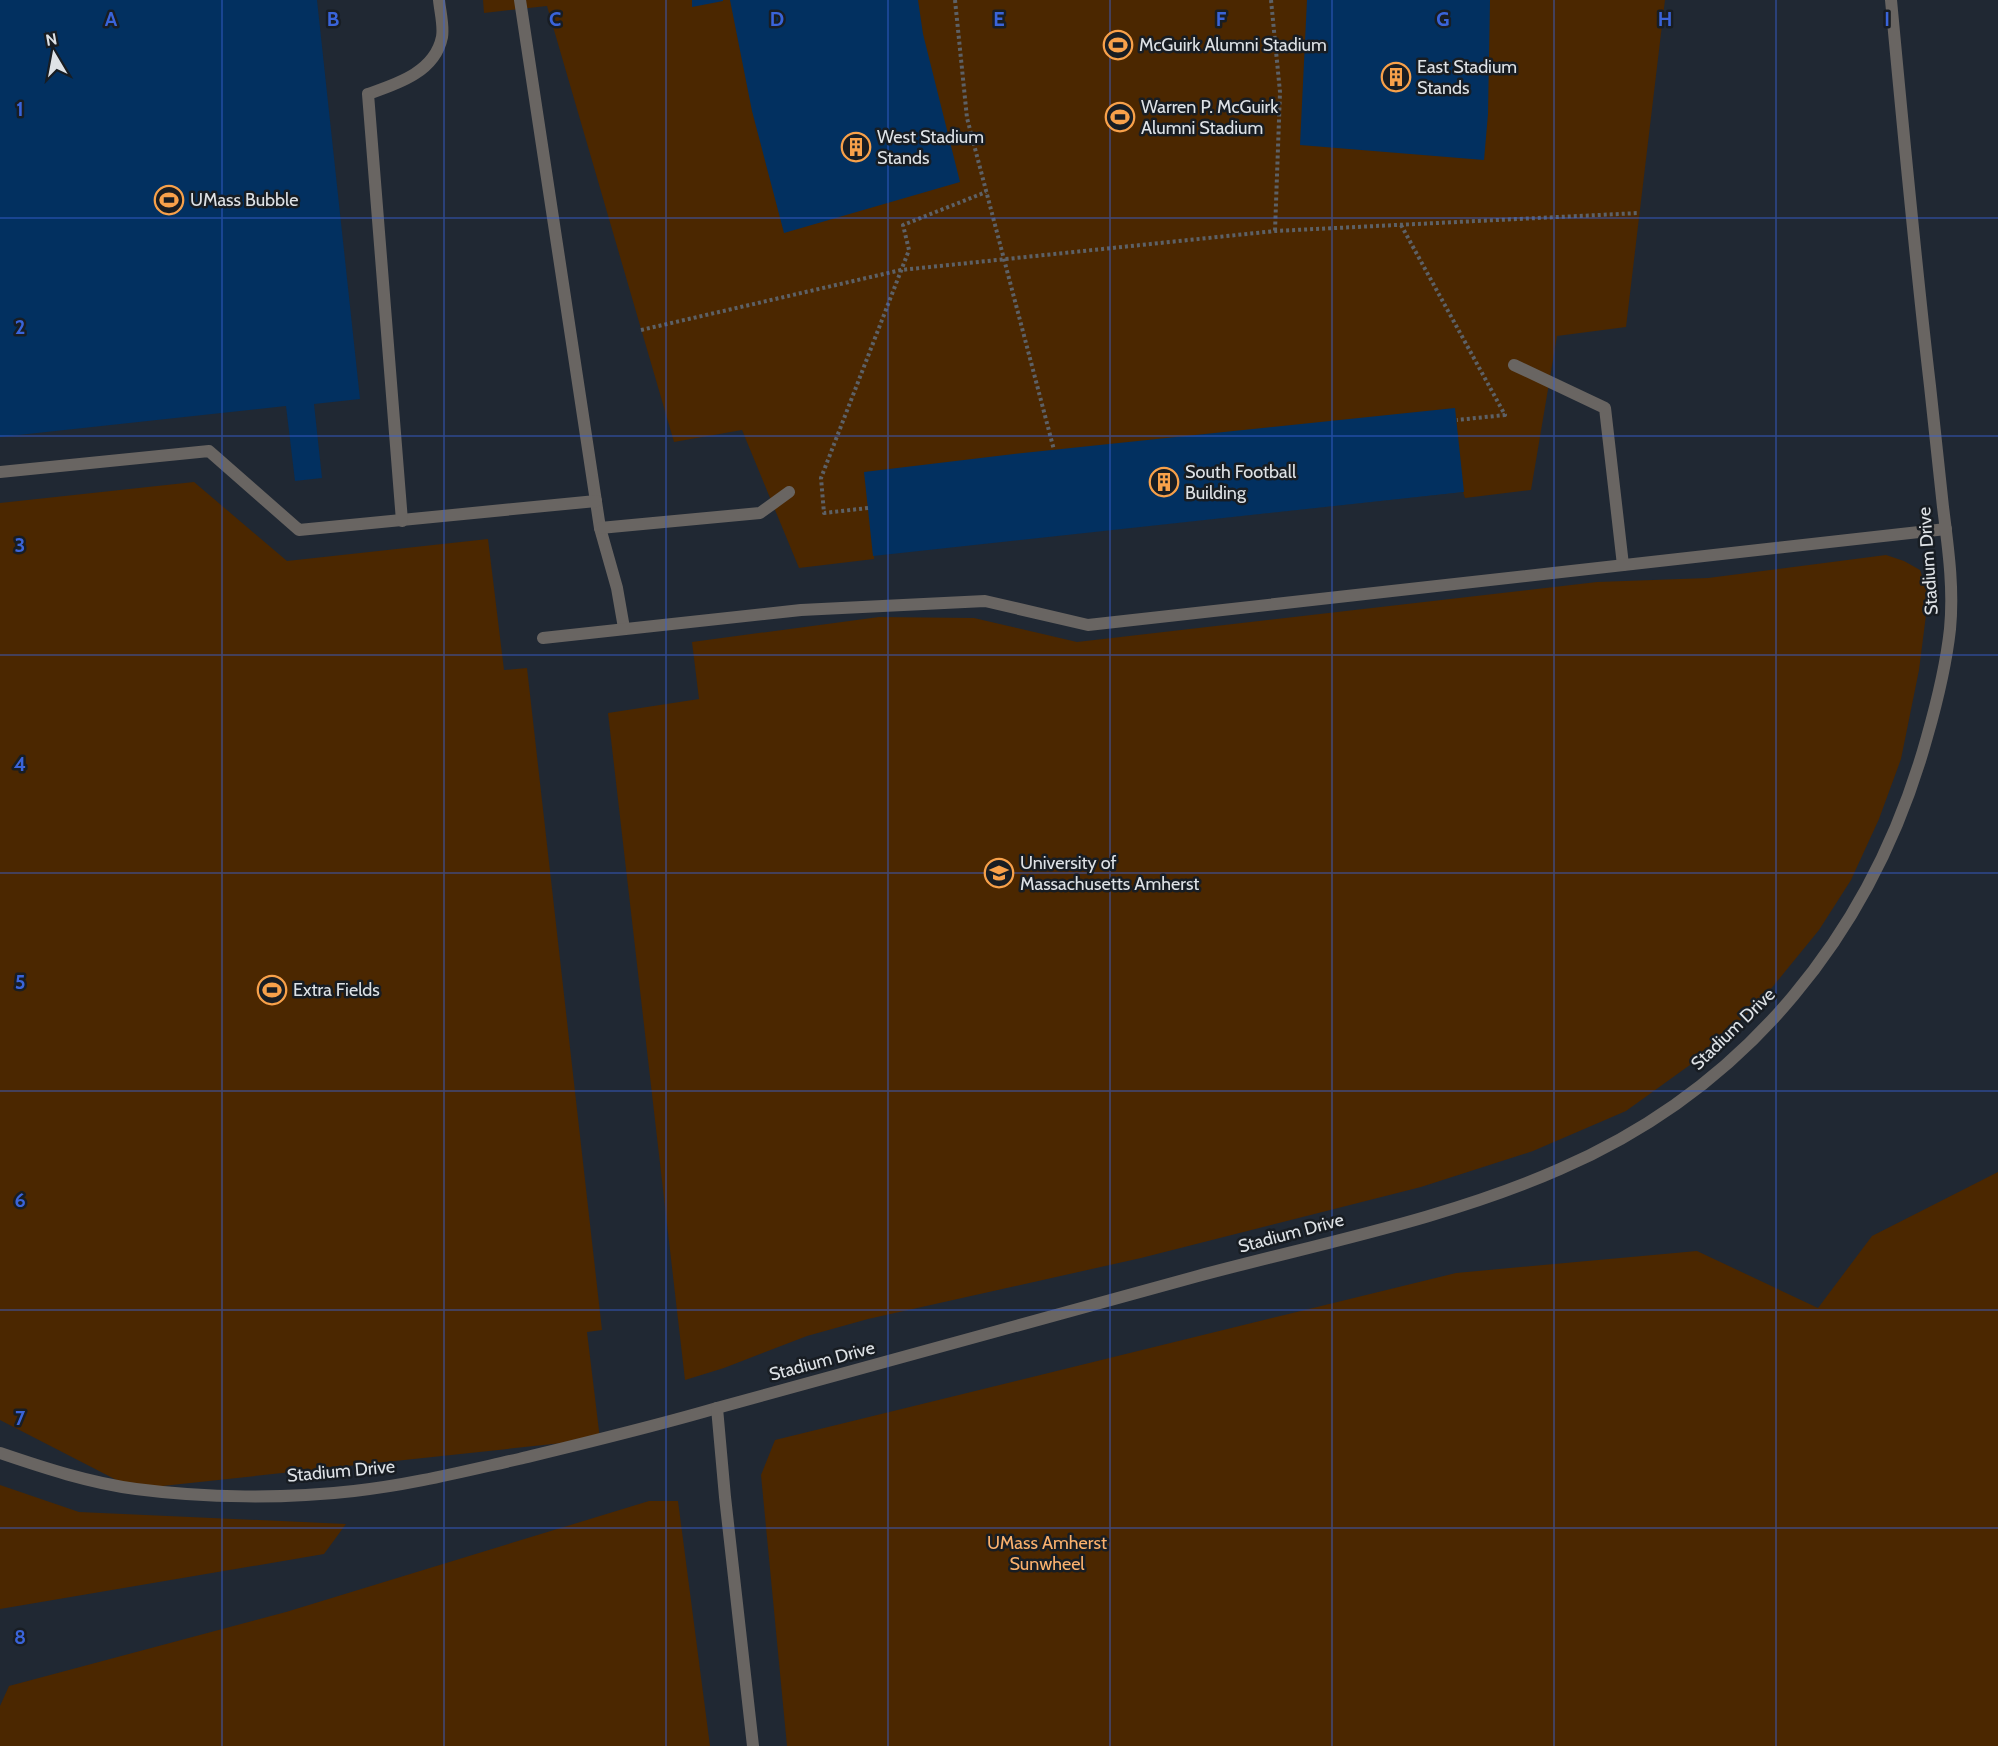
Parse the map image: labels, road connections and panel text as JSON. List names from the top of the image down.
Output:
{
  "streets": {
    "street": ["Stadium Drive"]
  },
  "parks": ["UMass Amherst Sunwheel"],
  "places": {
    "sports": [
      "McGuirk Alumni Stadium",
      "Warren P. McGuirk Alumni Stadium",
      "UMass Bubble",
      "Extra Fields"
    ],
    "building": ["East Stadium Stands", "West Stadium Stands", "South Football Building"],
    "school or university": ["University of Massachusetts Amherst"]
  },
  "north": "top",
  "grid": {
    "columns": [
      "A",
      "B",
      "C",
      "D",
      "E",
      "F",
      "G",
      "H",
      "I"
    ],
    "rows": [
      "1",
      "2",
      "3",
      "4",
      "5",
      "6",
      "7",
      "8"
    ]
  }
}
